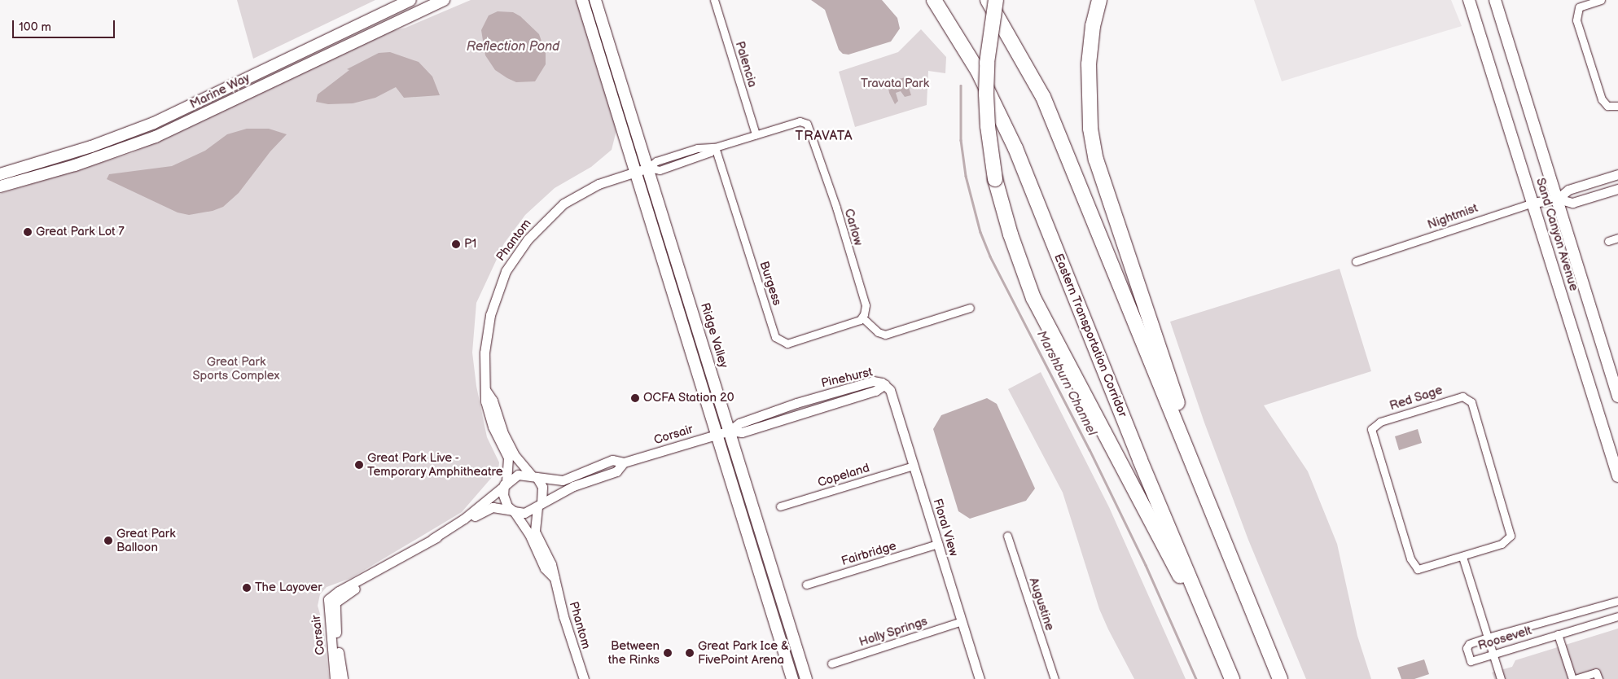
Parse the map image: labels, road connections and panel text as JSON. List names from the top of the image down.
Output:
{
  "streets": {
    "highway": ["Eastern Transportation Corridor"],
    "main road": ["Marine Way", "Sand Canyon Avenue", "Ridge Valley"],
    "street": [
      "Palencia",
      "Nightmist",
      "Carlow",
      "Phantom",
      "Burgess",
      "Pinehurst",
      "Red Sage",
      "Corsair",
      "Copeland",
      "Floral View",
      "Fairbridge",
      "Augustine",
      "Holly Springs",
      "Roosevelt"
    ]
  },
  "crossings": [
    ["Palencia", "Carlow"],
    ["Nightmist", "Sand Canyon Avenue"],
    ["Carlow", "Phantom"],
    ["Carlow", "Burgess"],
    ["Carlow", "Ridge Valley"],
    ["Phantom", "Ridge Valley"],
    ["Phantom", "Corsair"],
    ["Ridge Valley", "Pinehurst"],
    ["Ridge Valley", "Corsair"],
    ["Pinehurst", "Corsair"],
    ["Pinehurst", "Floral View"],
    ["Copeland", "Floral View"],
    ["Floral View", "Fairbridge"],
    ["Floral View", "Holly Springs"]
  ],
  "districts": ["TRAVATA"],
  "water": ["Reflection Pond", "Marshburn Channel"],
  "parks": ["Travata Park", "Great Park Sports Complex"],
  "places": [
    "Great Park Lot 7",
    "P1",
    "OCFA Station 20",
    "Great Park Live - Temporary Amphitheatre",
    "Great Park Balloon",
    "The Layover",
    "Between the Rinks",
    "Great Park Ice & FivePoint Arena"
  ],
  "scale_bar": "100 m"
}
